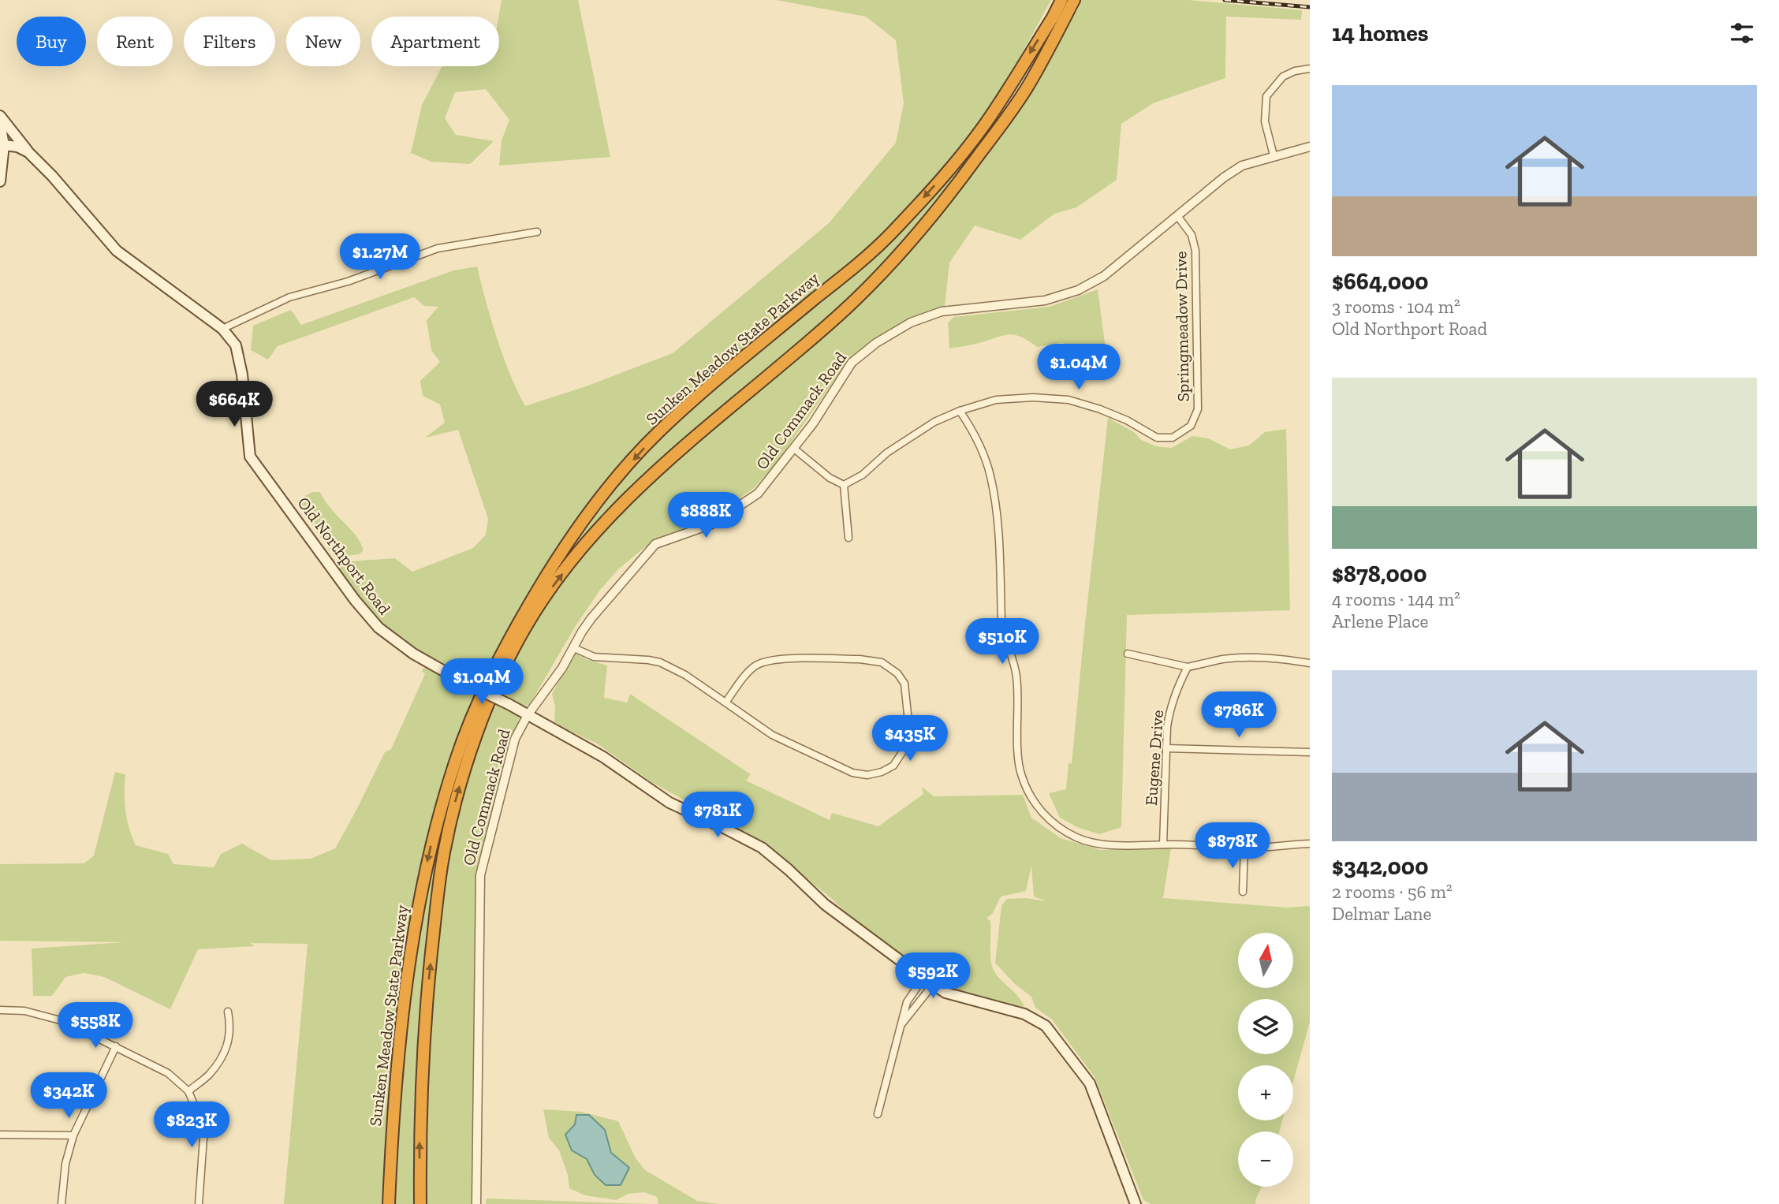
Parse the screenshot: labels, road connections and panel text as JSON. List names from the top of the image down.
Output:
{
  "streets": {
    "highway": ["Sunken Meadow State Parkway"],
    "main road": ["Old Northport Road"],
    "street": ["Springmeadow Drive", "Old Commack Road", "Eugene Drive"]
  },
  "crossings": [
    ["Springmeadow Drive", "Old Commack Road"],
    ["Old Commack Road", "Old Northport Road"]
  ],
  "north": "top",
  "page": {
    "heading": "14 homes",
    "chip": [
      "Buy",
      "Rent",
      "Filters",
      "New",
      "Apartment"
    ],
    "list": [
      {
        "name": "$664,000",
        "note": "3 rooms · 104 m² · Old Northport Road"
      },
      {
        "name": "$878,000",
        "note": "4 rooms · 144 m² · Arlene Place"
      },
      {
        "name": "$342,000",
        "note": "2 rooms · 56 m² · Delmar Lane"
      }
    ],
    "price": [
      "$1.27M",
      "$1.04M",
      "$664K",
      "$888K",
      "$510K",
      "$1.04M",
      "$786K",
      "$435K",
      "$781K",
      "$878K",
      "$592K",
      "$558K",
      "$342K",
      "$823K"
    ],
    "map_buttons": ["+", "−"]
  }
}
